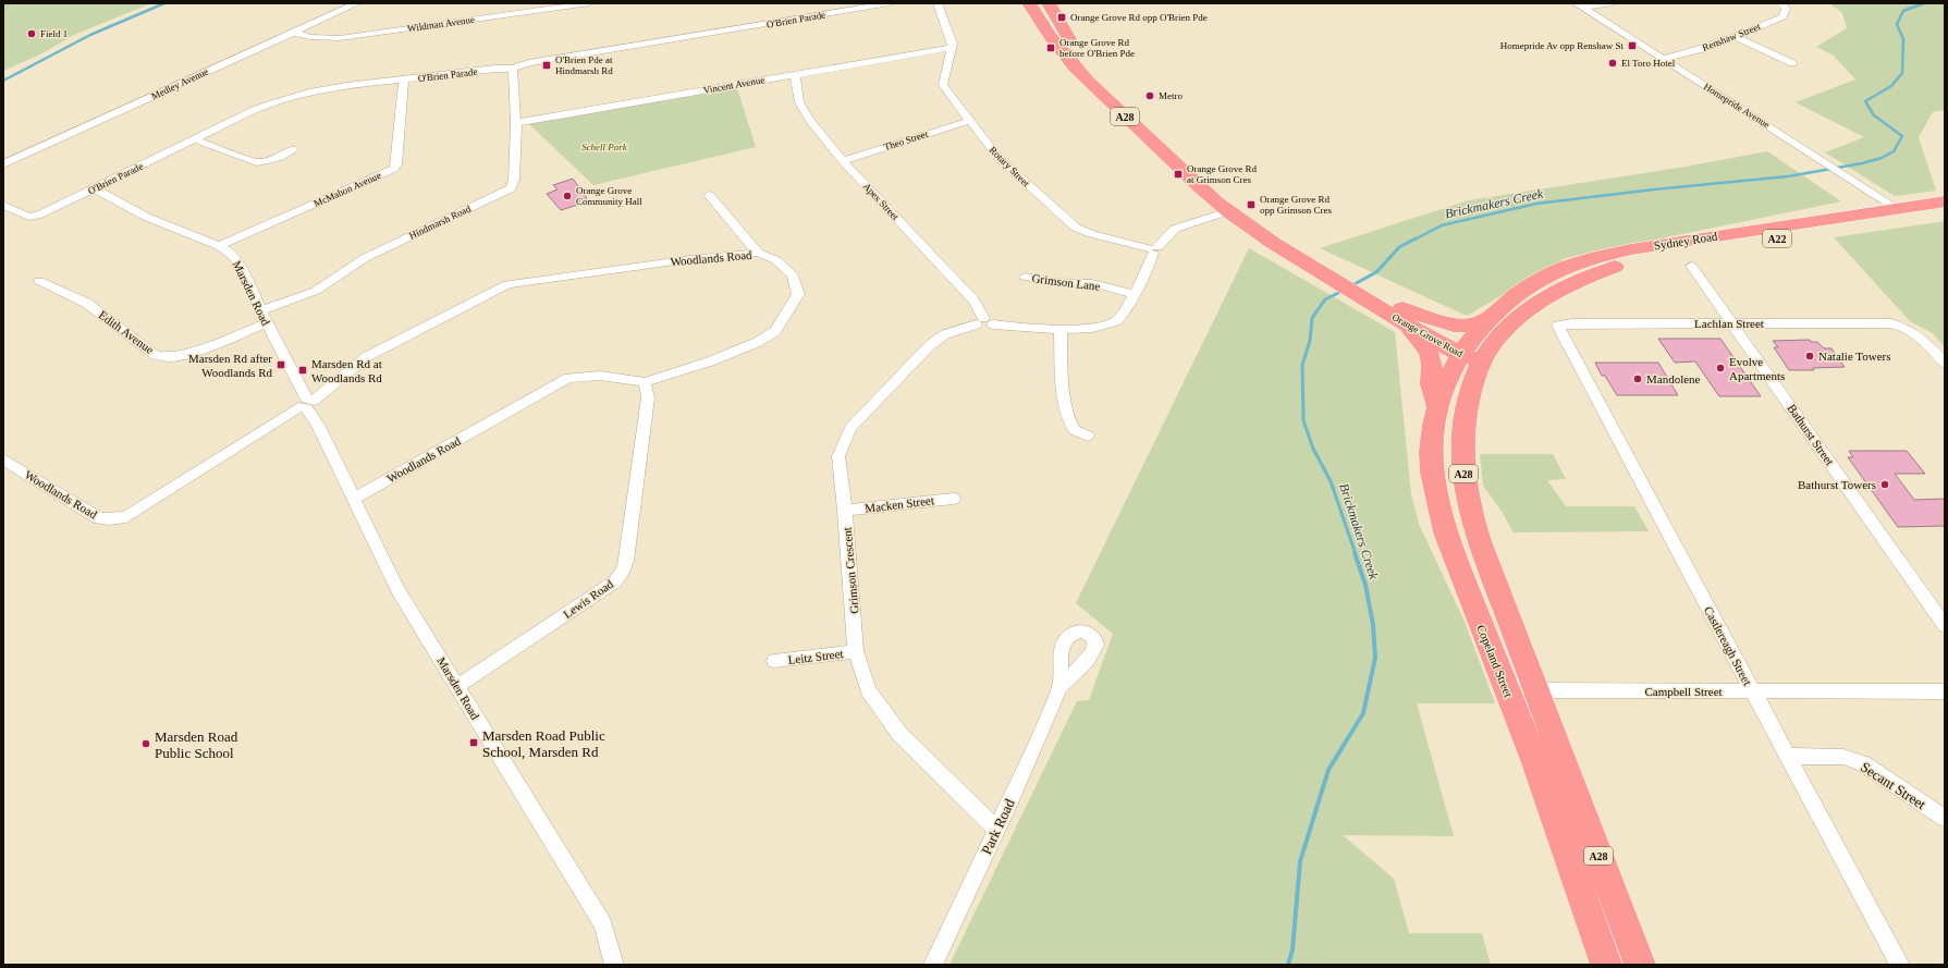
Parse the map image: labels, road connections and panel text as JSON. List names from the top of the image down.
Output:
{
  "streets": {
    "highway": [
      "A28",
      "A22",
      "Sydney Road",
      "Orange Grove Road",
      "Copeland Street"
    ],
    "street": [
      "O'Brien Parade",
      "Wildman Avenue",
      "Renshaw Street",
      "Medley Avenue",
      "Vincent Avenue",
      "Homepride Avenue",
      "Theo Street",
      "Rotary Street",
      "McMahon Avenue",
      "Apex Street",
      "Hindmarsh Road",
      "Woodlands Road",
      "Grimson Lane",
      "Marsden Road",
      "Lachlan Street",
      "Edith Avenue",
      "Bathurst Street",
      "Macken Street",
      "Grimson Crescent",
      "Lewis Road",
      "Castlereagh Street",
      "Leitz Street",
      "Campbell Street",
      "Secant Street",
      "Park Road"
    ]
  },
  "crossings": [
    ["O'Brien Parade", "McMahon Avenue"],
    ["O'Brien Parade", "Hindmarsh Road"],
    ["O'Brien Parade", "Marsden Road"],
    ["Wildman Avenue", "Medley Avenue"],
    ["Renshaw Street", "Homepride Avenue"],
    ["Vincent Avenue", "Rotary Street"],
    ["Vincent Avenue", "Apex Street"],
    ["Vincent Avenue", "Hindmarsh Road"],
    ["Homepride Avenue", "Sydney Road"],
    ["A28", "Sydney Road"],
    ["A28", "Orange Grove Road"],
    ["A28", "Copeland Street"],
    ["A28", "Campbell Street"],
    ["Theo Street", "Rotary Street"],
    ["Theo Street", "Apex Street"],
    ["Rotary Street", "Grimson Crescent"],
    ["McMahon Avenue", "Marsden Road"],
    ["Apex Street", "Grimson Crescent"],
    ["Hindmarsh Road", "Marsden Road"],
    ["Sydney Road", "Orange Grove Road"],
    ["Sydney Road", "Copeland Street"],
    ["Woodlands Road", "Marsden Road"],
    ["Woodlands Road", "Lewis Road"],
    ["Grimson Lane", "Grimson Crescent"],
    ["Marsden Road", "Edith Avenue"],
    ["Marsden Road", "Lewis Road"],
    ["Lachlan Street", "Bathurst Street"],
    ["Lachlan Street", "Castlereagh Street"],
    ["Orange Grove Road", "Grimson Crescent"],
    ["Orange Grove Road", "Copeland Street"],
    ["Macken Street", "Grimson Crescent"],
    ["Grimson Crescent", "Leitz Street"],
    ["Grimson Crescent", "Park Road"],
    ["Castlereagh Street", "Campbell Street"],
    ["Castlereagh Street", "Secant Street"],
    ["Copeland Street", "Campbell Street"]
  ],
  "water": ["Brickmakers Creek"],
  "parks": ["Schell Park"],
  "places": {
    "transit": [
      "Orange Grove Rd opp O'Brien Pde",
      "Homepride Av opp Renshaw St",
      "Orange Grove Rd before O'Brien Pde",
      "O'Brien Pde at Hindmarsh Rd",
      "Orange Grove Rd at Grimson Cres",
      "Orange Grove Rd opp Grimson Cres",
      "Marsden Rd after Woodlands Rd",
      "Marsden Rd at Woodlands Rd",
      "Marsden Road Public School, Marsden Rd"
    ],
    "other": [
      "Field 1",
      "El Toro Hotel",
      "Metro",
      "Orange Grove Community Hall",
      "Natalie Towers",
      "Evolve Apartments",
      "Mandolene",
      "Bathurst Towers",
      "Marsden Road Public School"
    ]
  }
}
